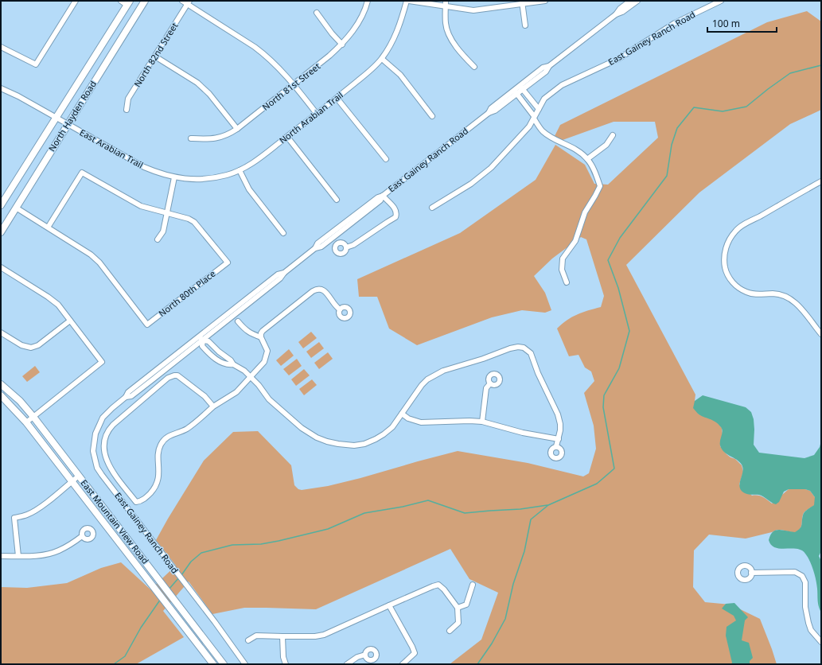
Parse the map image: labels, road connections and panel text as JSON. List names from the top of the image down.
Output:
{
  "streets": {
    "main road": ["North Hayden Road", "East Mountain View Road"],
    "street": [
      "East Gainey Ranch Road",
      "North 82nd Street",
      "North 81st Street",
      "North Arabian Trail",
      "East Arabian Trail",
      "North 80th Place"
    ]
  },
  "crossings": [
    ["North Hayden Road", "East Arabian Trail"],
    ["North Arabian Trail", "East Arabian Trail"]
  ],
  "scale_bar": "100 m"
}
